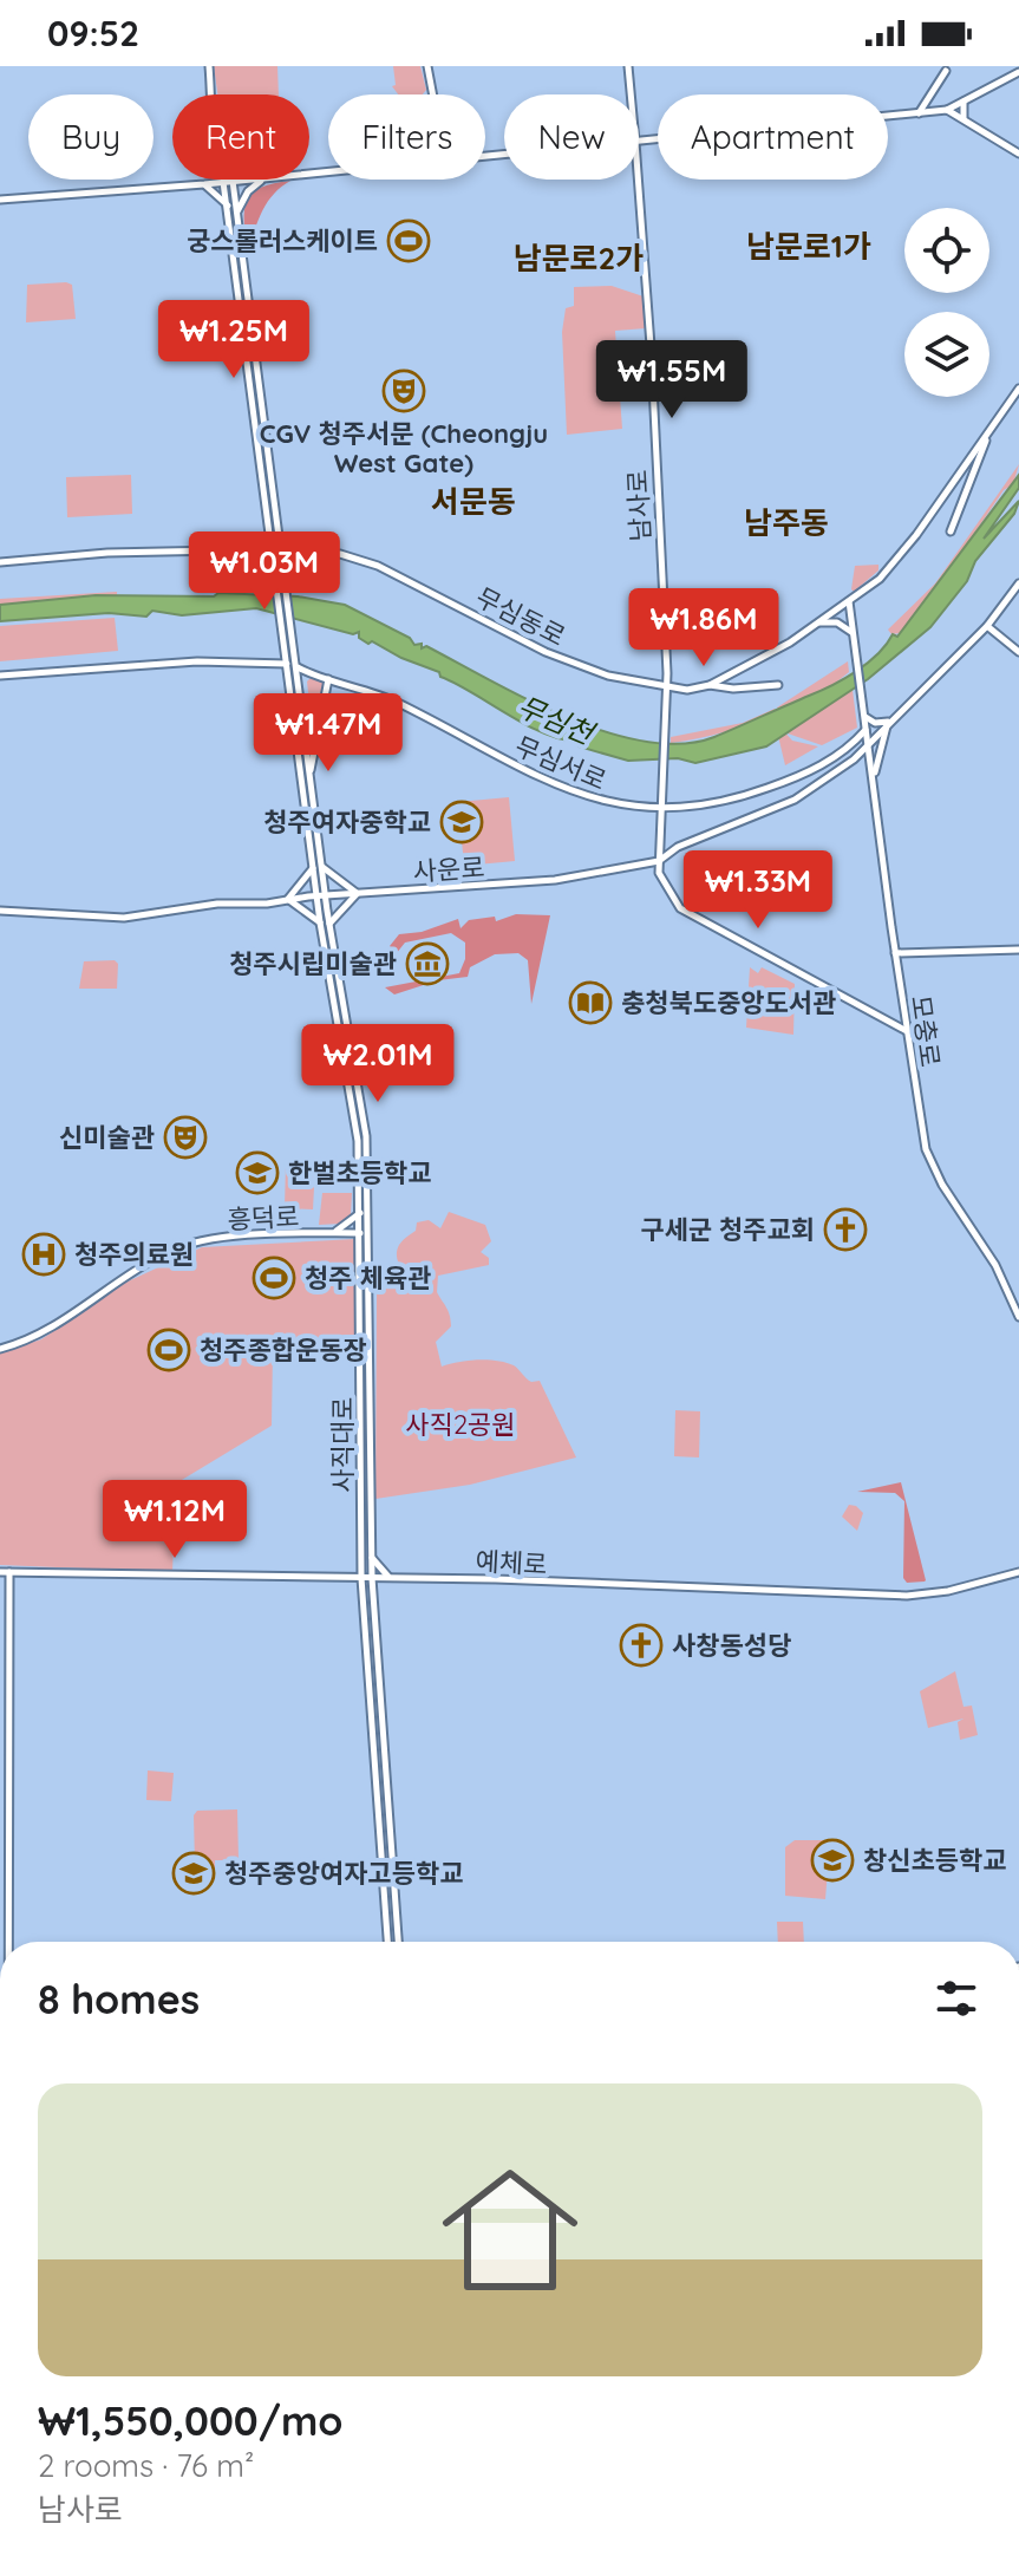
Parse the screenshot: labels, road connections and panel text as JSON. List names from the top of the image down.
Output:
{
  "streets": {
    "street": [
      "남사로",
      "무심동로",
      "무심서로",
      "사운로",
      "모충로",
      "흥덕로",
      "사직대로",
      "예체로"
    ]
  },
  "crossings": [
    ["남사로", "무심동로"],
    ["남사로", "무심서로"],
    ["무심동로", "모충로"],
    ["무심서로", "모충로"],
    ["무심서로", "사직대로"],
    ["사운로", "모충로"],
    ["사운로", "사직대로"],
    ["흥덕로", "사직대로"],
    ["사직대로", "예체로"]
  ],
  "districts": [
    "남문로1가",
    "남문로2가",
    "서문동",
    "남주동"
  ],
  "water": ["무심천"],
  "parks": ["사직2공원"],
  "places": {
    "sports": ["궁스롤러스케이트", "청주 체육관", "청주종합운동장"],
    "theatre": ["CGV 청주서문 (Cheongju West Gate)", "신미술관"],
    "school or university": [
      "청주여자중학교",
      "한벌초등학교",
      "창신초등학교",
      "청주중앙여자고등학교"
    ],
    "museum": ["청주시립미술관"],
    "library": ["충청북도중앙도서관"],
    "church": ["구세군 청주교회", "사창동성당"],
    "hospital": ["청주의료원"]
  },
  "page": {
    "status": "09:52",
    "chip": [
      "Buy",
      "Rent",
      "Filters",
      "New",
      "Apartment"
    ],
    "price": [
      "₩1.25M",
      "₩1.55M",
      "₩1.03M",
      "₩1.86M",
      "₩1.47M",
      "₩1.33M",
      "₩2.01M",
      "₩1.12M"
    ],
    "heading": "8 homes",
    "list": [
      {
        "name": "₩1,550,000/mo",
        "note": "2 rooms · 76 m² · 남사로"
      }
    ]
  }
}
